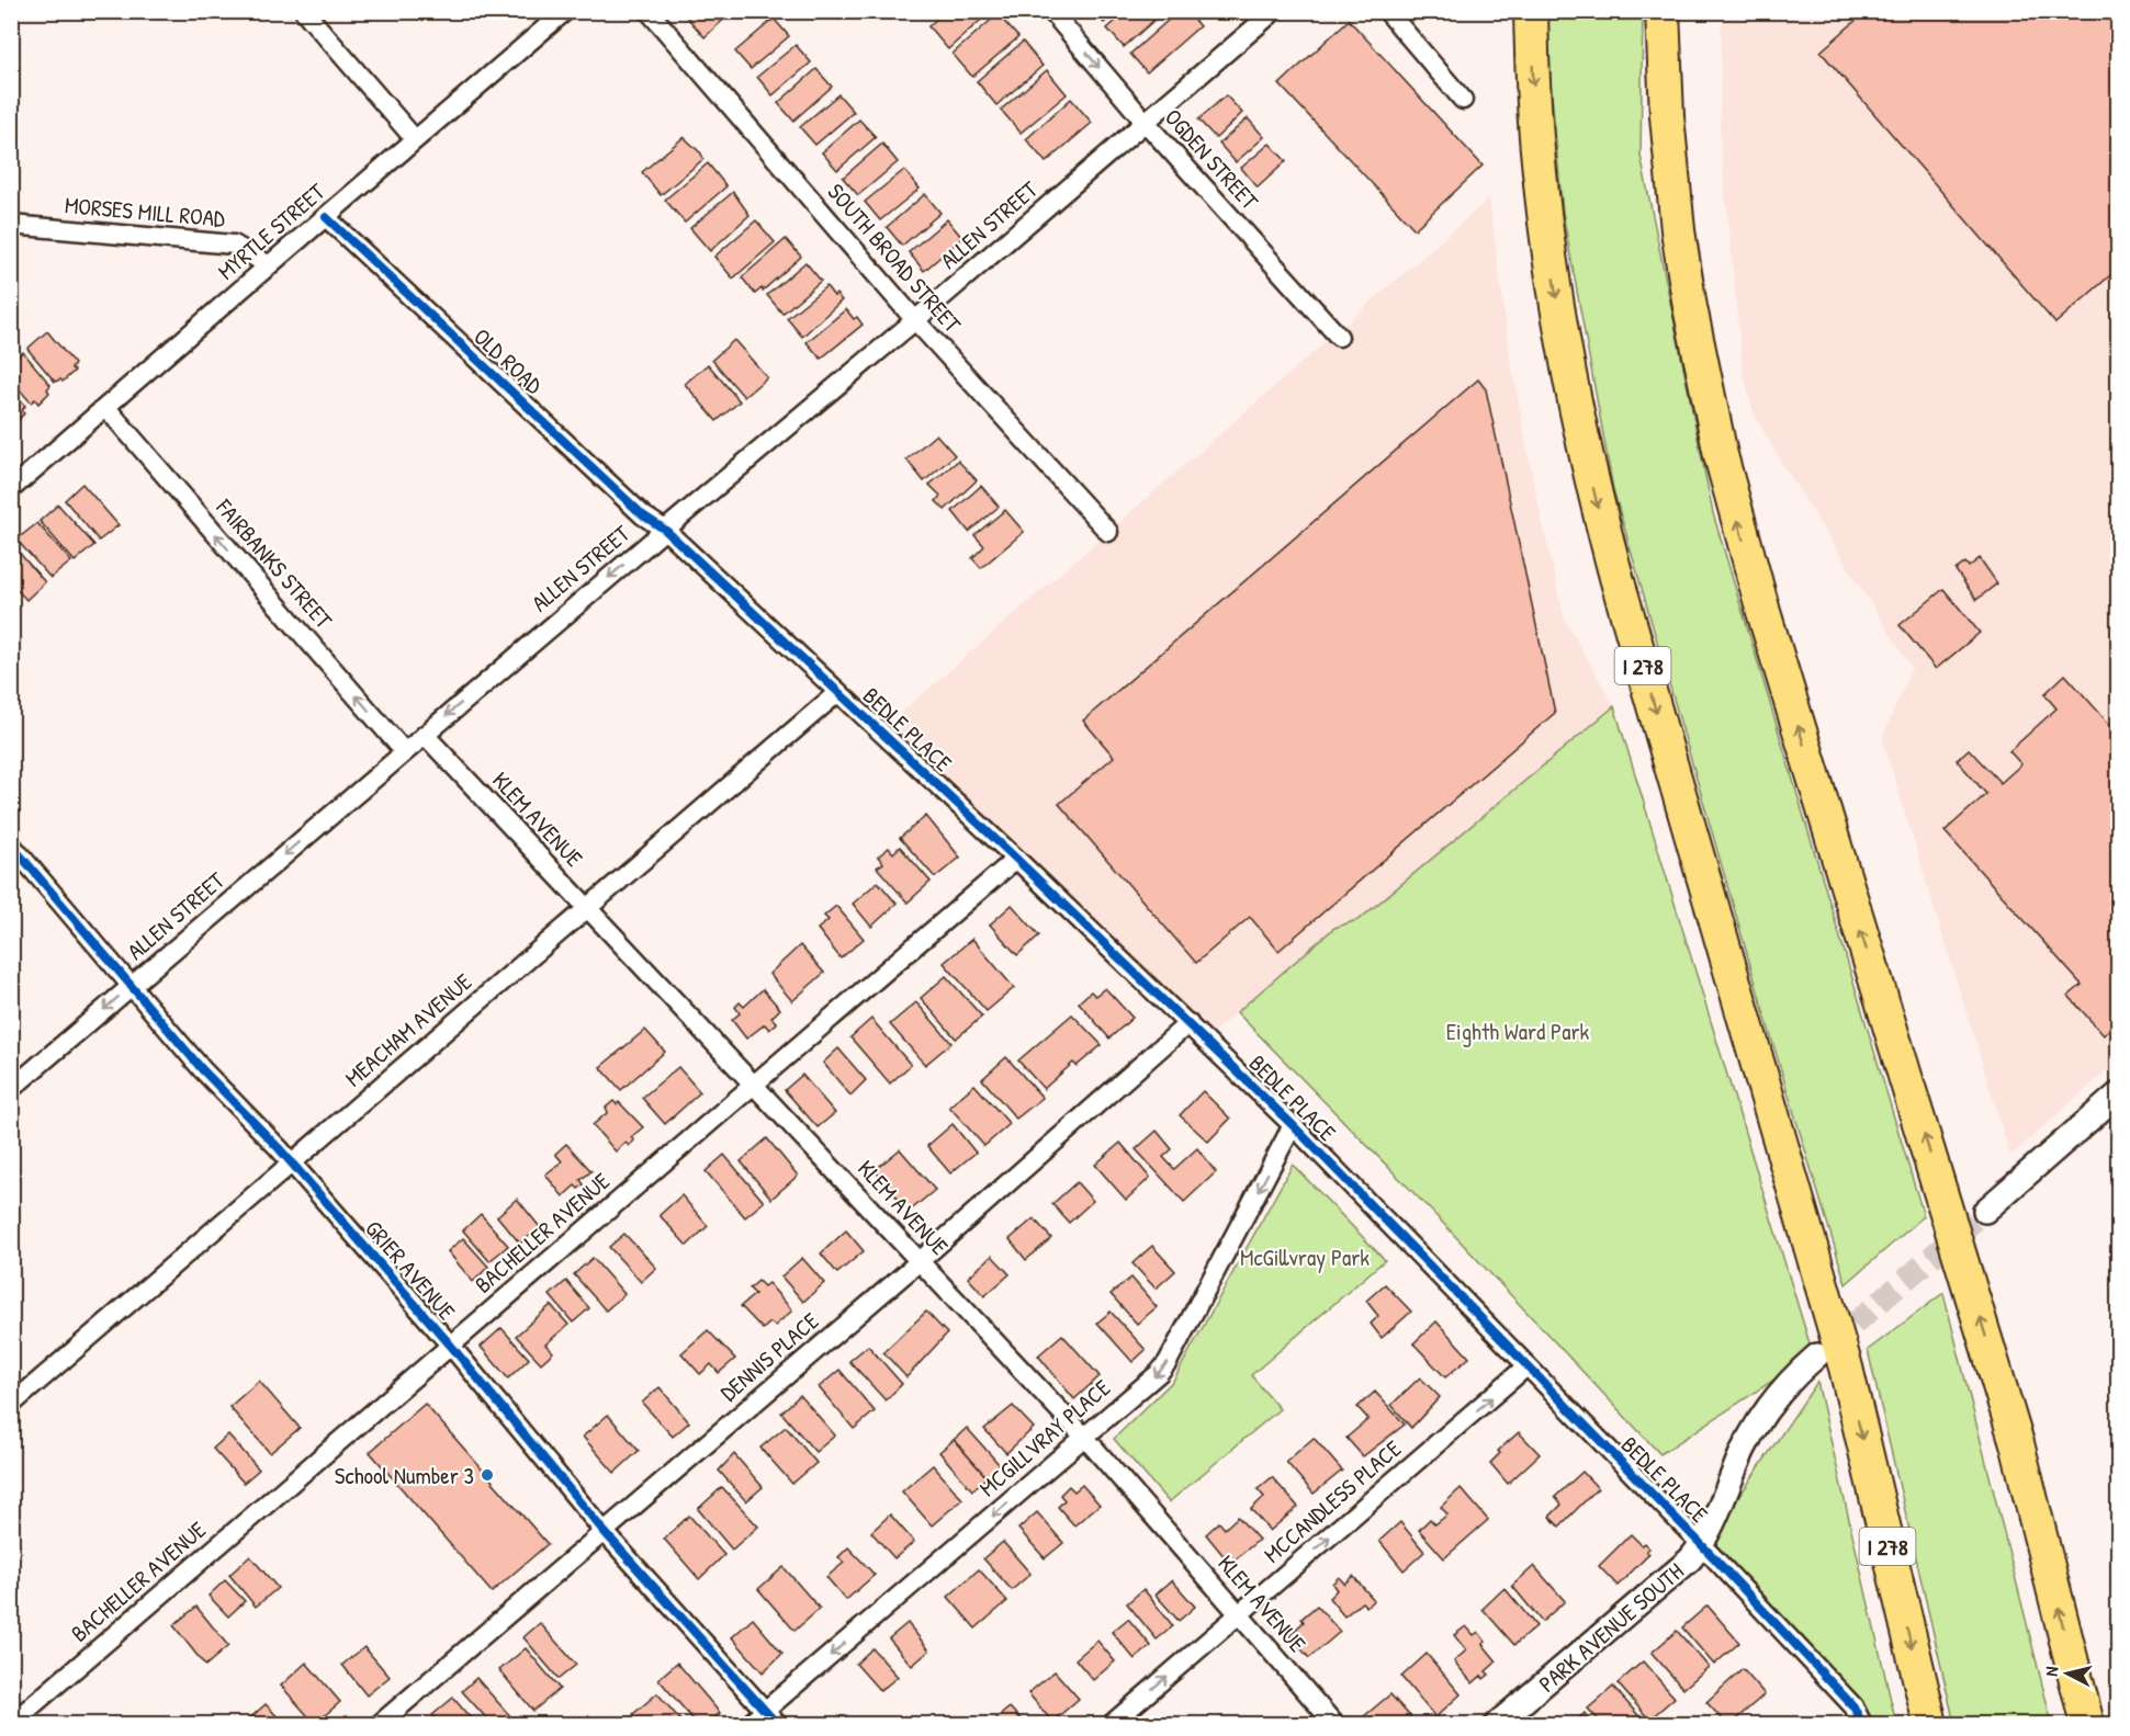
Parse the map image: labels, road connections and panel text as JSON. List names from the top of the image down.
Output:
{
  "streets": {
    "highway": ["I 278"],
    "street": [
      "OGDEN STREET",
      "MORSES MILL ROAD",
      "ALLEN STREET",
      "MYRTLE STREET",
      "SOUTH BROAD STREET",
      "OLD ROAD",
      "FAIRBANKS STREET",
      "BEDLE PLACE",
      "KLEM AVENUE",
      "MEACHAM AVENUE",
      "BACHELLER AVENUE",
      "GRIER AVENUE",
      "DENNIS PLACE",
      "MCGILLVRAY PLACE",
      "MCCANDLESS PLACE",
      "PARK AVENUE SOUTH"
    ]
  },
  "crossings": [
    ["OGDEN STREET", "ALLEN STREET"],
    ["MORSES MILL ROAD", "MYRTLE STREET"],
    ["ALLEN STREET", "SOUTH BROAD STREET"],
    ["ALLEN STREET", "OLD ROAD"],
    ["ALLEN STREET", "FAIRBANKS STREET"],
    ["ALLEN STREET", "BEDLE PLACE"],
    ["ALLEN STREET", "KLEM AVENUE"],
    ["ALLEN STREET", "GRIER AVENUE"],
    ["MYRTLE STREET", "OLD ROAD"],
    ["MYRTLE STREET", "FAIRBANKS STREET"],
    ["OLD ROAD", "BEDLE PLACE"],
    ["BEDLE PLACE", "MEACHAM AVENUE"],
    ["BEDLE PLACE", "BACHELLER AVENUE"],
    ["BEDLE PLACE", "DENNIS PLACE"],
    ["BEDLE PLACE", "MCGILLVRAY PLACE"],
    ["BEDLE PLACE", "MCCANDLESS PLACE"],
    ["BEDLE PLACE", "PARK AVENUE SOUTH"],
    ["KLEM AVENUE", "MEACHAM AVENUE"],
    ["KLEM AVENUE", "BACHELLER AVENUE"],
    ["KLEM AVENUE", "DENNIS PLACE"],
    ["KLEM AVENUE", "MCGILLVRAY PLACE"],
    ["KLEM AVENUE", "MCCANDLESS PLACE"],
    ["MEACHAM AVENUE", "GRIER AVENUE"],
    ["BACHELLER AVENUE", "GRIER AVENUE"],
    ["GRIER AVENUE", "DENNIS PLACE"],
    ["GRIER AVENUE", "MCGILLVRAY PLACE"]
  ],
  "one_way": [
    "ALLEN STREET",
    "FAIRBANKS STREET",
    "MCGILLVRAY PLACE",
    "MCCANDLESS PLACE"
  ],
  "parks": ["Eighth Ward Park", "McGillvray Park"],
  "places": ["School Number 3"],
  "north": "left"
}
